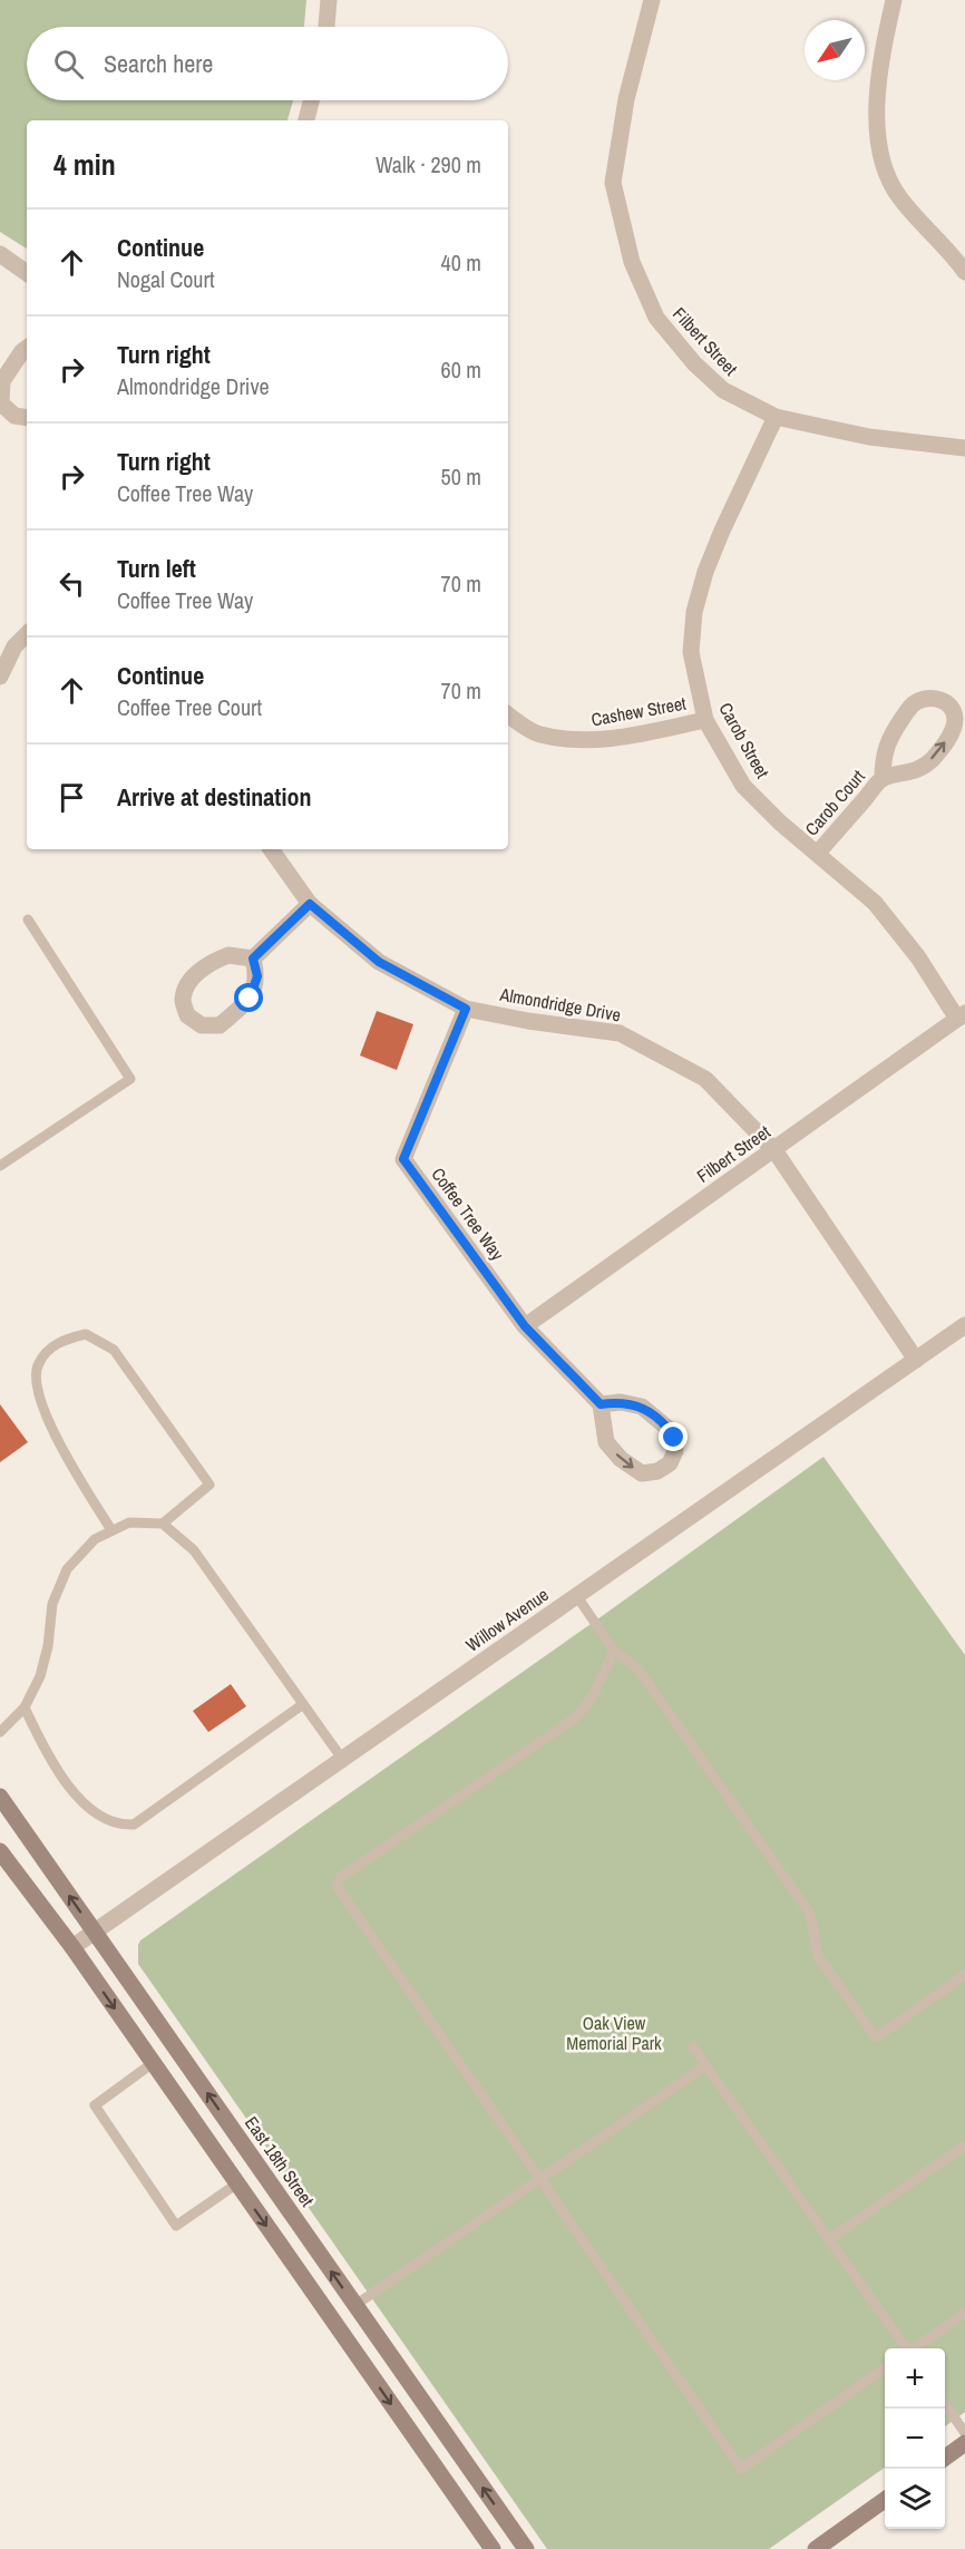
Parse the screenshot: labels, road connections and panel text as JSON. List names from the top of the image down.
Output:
{
  "streets": {
    "main road": ["East 18th Street"],
    "street": [
      "Filbert Street",
      "Cashew Street",
      "Carob Street",
      "Carob Court",
      "Almondridge Drive",
      "Coffee Tree Way",
      "Willow Avenue"
    ]
  },
  "crossings": [
    ["Filbert Street", "Carob Street"],
    ["Filbert Street", "Almondridge Drive"],
    ["Filbert Street", "Coffee Tree Way"],
    ["Cashew Street", "Carob Street"],
    ["Carob Street", "Carob Court"],
    ["Almondridge Drive", "Coffee Tree Way"],
    ["Almondridge Drive", "Willow Avenue"],
    ["Willow Avenue", "East 18th Street"]
  ],
  "parks": ["Oak View Memorial Park"],
  "north": "bottom left",
  "page": {
    "search": "Search here",
    "heading": ["4 min", "Walk · 290 m"],
    "list": [
      ["Continue", "Nogal Court", "40 m"],
      ["Turn right", "Almondridge Drive", "60 m"],
      ["Turn right", "Coffee Tree Way", "50 m"],
      ["Turn left", "Coffee Tree Way", "70 m"],
      ["Continue", "Coffee Tree Court", "70 m"],
      "Arrive at destination"
    ],
    "map_buttons": ["+", "−"]
  }
}
